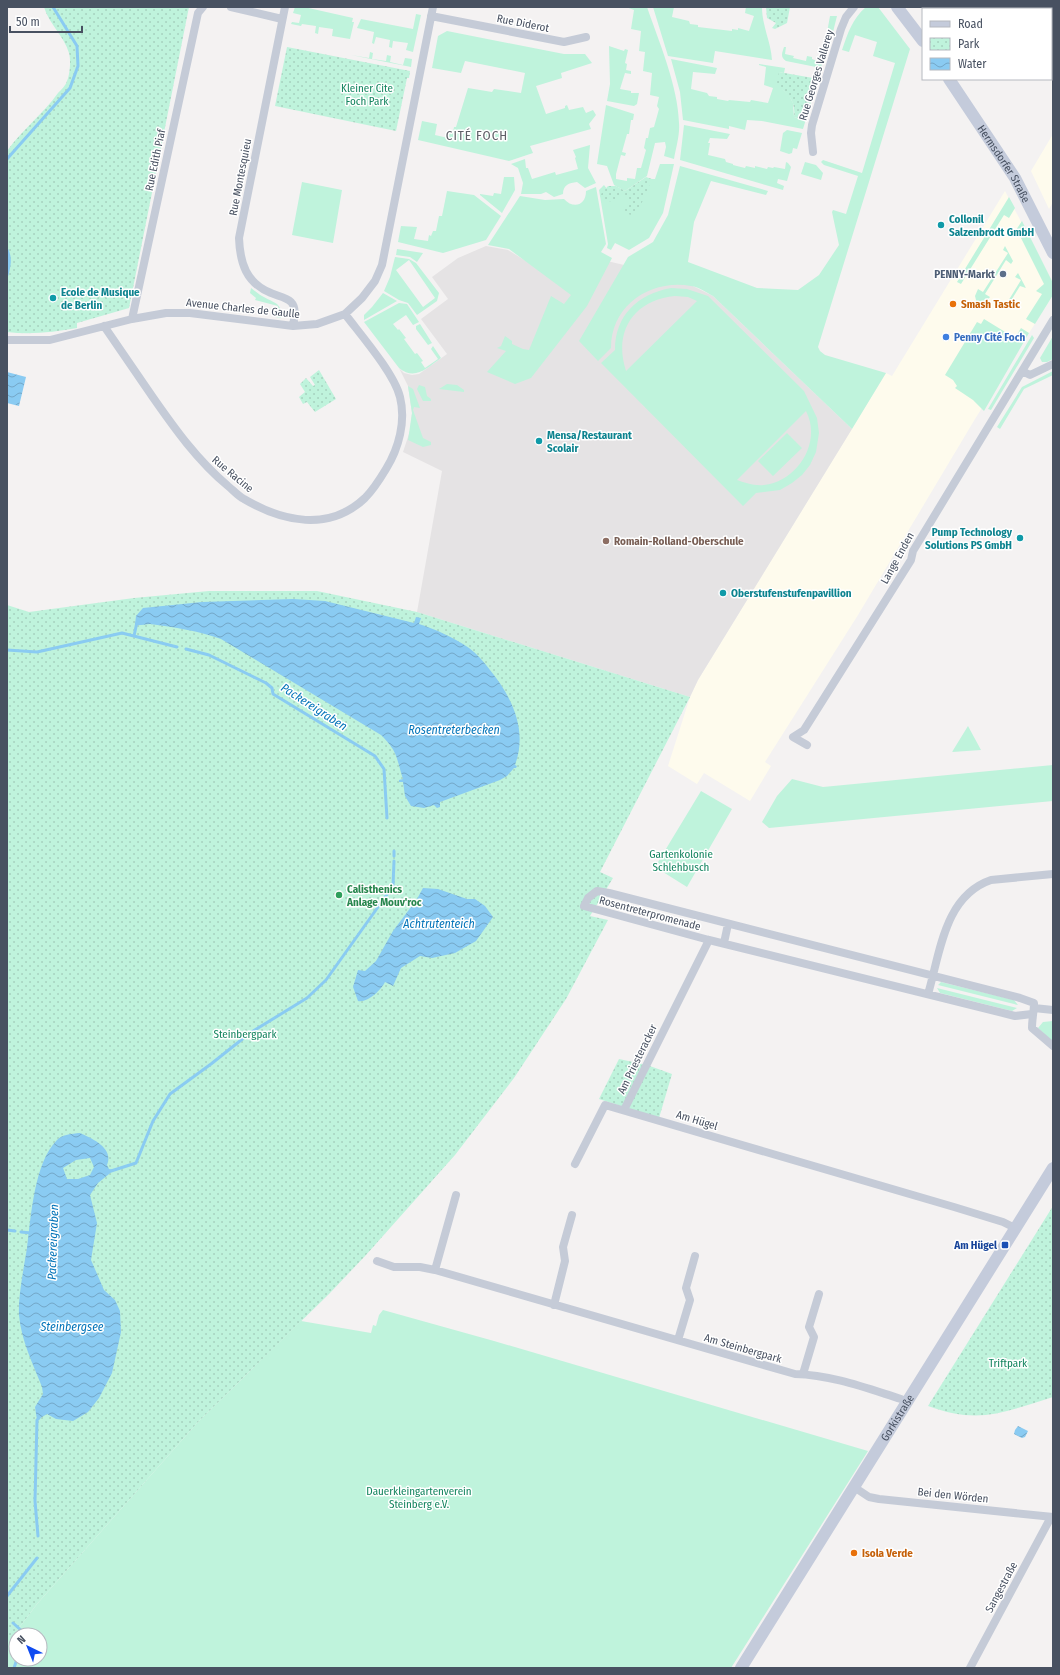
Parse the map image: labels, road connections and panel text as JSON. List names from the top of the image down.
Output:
{
  "streets": {
    "main road": ["Hermsdorfer Straße", "Gorkistraße"],
    "street": [
      "Rue Diderot",
      "Rue Georges Vallerey",
      "Rue Edith Piaf",
      "Rue Montesquieu",
      "Avenue Charles de Gaulle",
      "Rue Racine",
      "Lange Enden",
      "Rosentreterpromenade",
      "Am Priesteracker",
      "Am Hügel",
      "Am Steinbergpark",
      "Bei den Wörden",
      "Sangestraße"
    ]
  },
  "crossings": [
    ["Rue Diderot", "Avenue Charles de Gaulle"],
    ["Rue Edith Piaf", "Avenue Charles de Gaulle"],
    ["Rue Montesquieu", "Avenue Charles de Gaulle"],
    ["Avenue Charles de Gaulle", "Rue Racine"],
    ["Rosentreterpromenade", "Am Priesteracker"],
    ["Am Priesteracker", "Am Hügel"],
    ["Am Hügel", "Gorkistraße"],
    ["Am Steinbergpark", "Gorkistraße"],
    ["Gorkistraße", "Bei den Wörden"],
    ["Bei den Wörden", "Sangestraße"]
  ],
  "districts": ["CITÉ FOCH"],
  "water": [
    "Packereigraben",
    "Rosentreterbecken",
    "Achtrutenteich",
    "Steinbergsee"
  ],
  "parks": [
    "Kleiner Cite Foch Park",
    "Gartenkolonie Schlehbusch",
    "Steinbergpark",
    "Triftpark",
    "Dauerkleingartenverein Steinberg e.V."
  ],
  "places": {
    "other": [
      "Collonil Salzenbrodt GmbH",
      "PENNY-Markt",
      "Ecole de Musique de Berlin",
      "Smash Tastic",
      "Penny Cité Foch",
      "Mensa/Restaurant Scolair",
      "Pump Technology Solutions PS GmbH",
      "Romain-Rolland-Oberschule",
      "Oberstufenstufenpavillion",
      "Calisthenics Anlage Mouv'roc",
      "Isola Verde"
    ],
    "transit": ["Am Hügel"]
  },
  "legend": ["Road", "Park", "Water"],
  "scale_bar": "50 m",
  "north": "top left"
}
